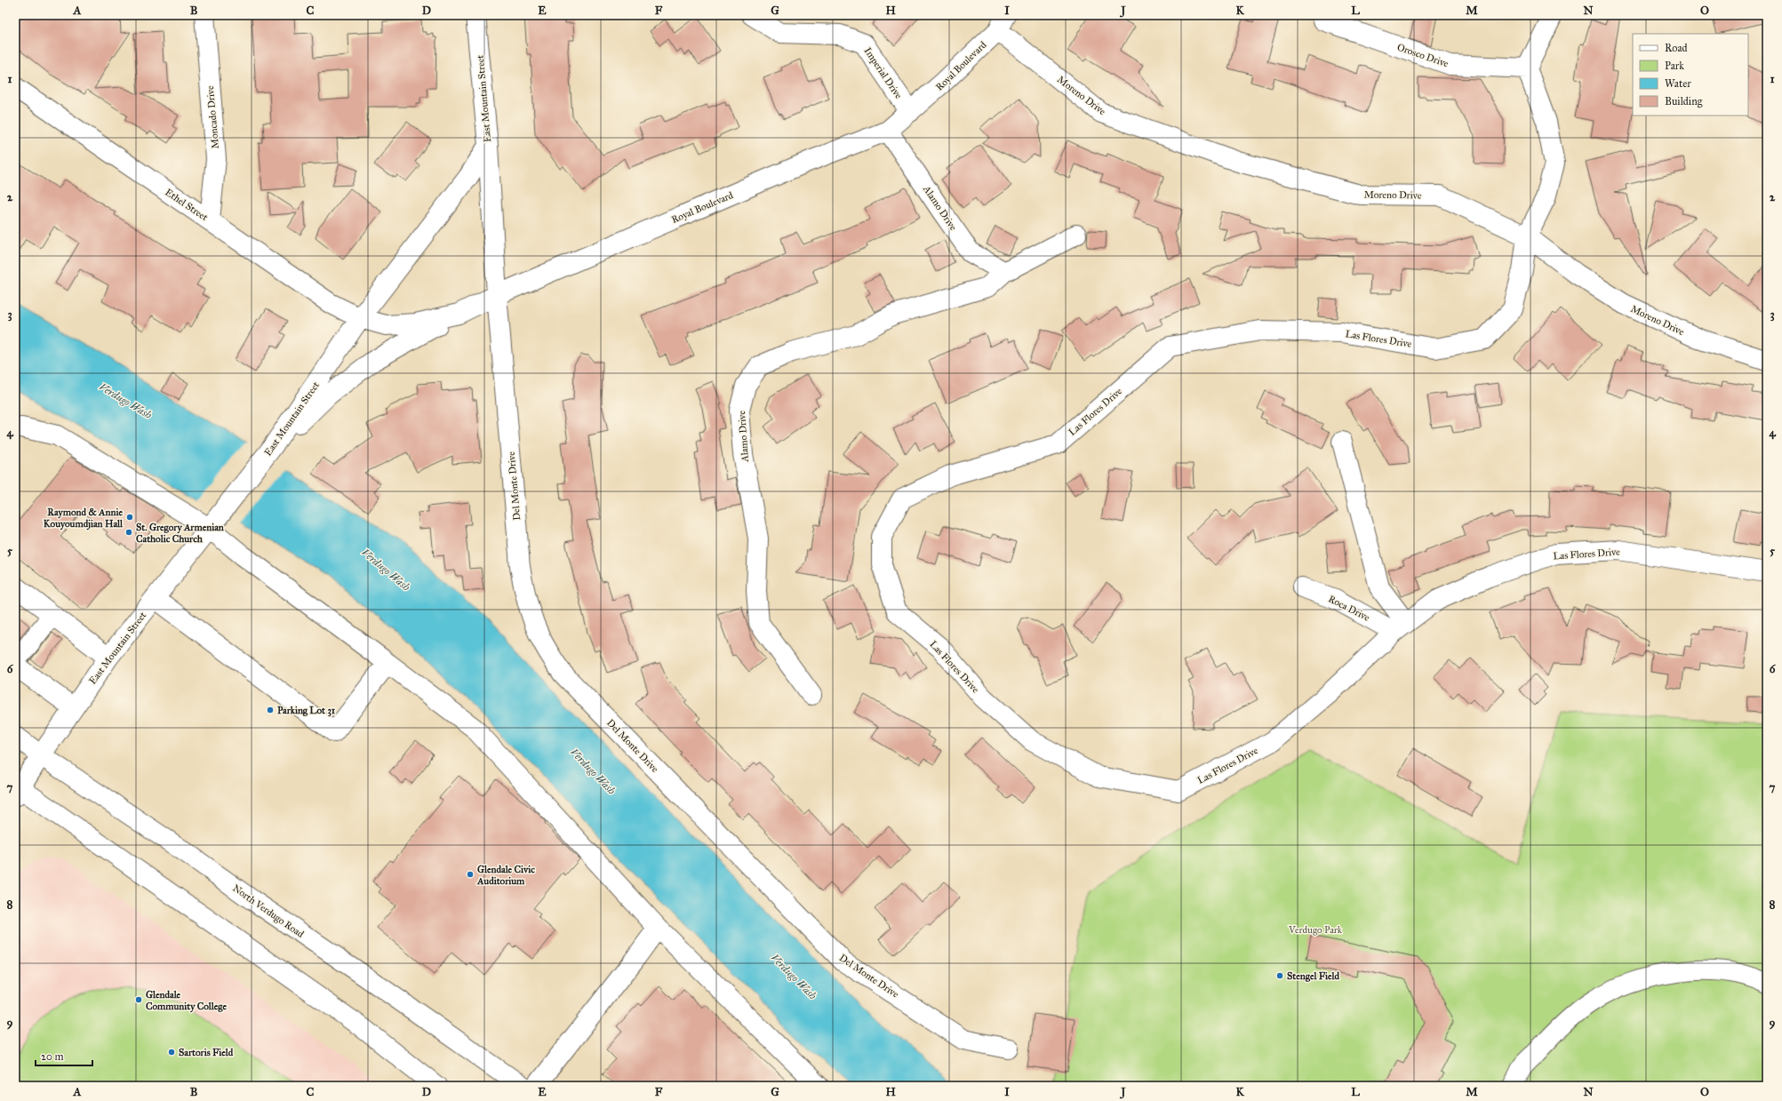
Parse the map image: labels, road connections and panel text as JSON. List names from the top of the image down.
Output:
{
  "streets": {
    "street": [
      "Orosco Drive",
      "Royal Boulevard",
      "Imperial Drive",
      "Moreno Drive",
      "East Mountain Street",
      "Moncado Drive",
      "Ethel Street",
      "Alamo Drive",
      "Las Flores Drive",
      "Del Monte Drive",
      "Roca Drive",
      "North Verdugo Road"
    ]
  },
  "crossings": [
    ["Orosco Drive", "Las Flores Drive"],
    ["Royal Boulevard", "Imperial Drive"],
    ["Royal Boulevard", "Moreno Drive"],
    ["Royal Boulevard", "East Mountain Street"],
    ["Royal Boulevard", "Ethel Street"],
    ["Royal Boulevard", "Alamo Drive"],
    ["Royal Boulevard", "Del Monte Drive"],
    ["Moreno Drive", "Las Flores Drive"],
    ["East Mountain Street", "Ethel Street"],
    ["East Mountain Street", "Del Monte Drive"],
    ["East Mountain Street", "North Verdugo Road"],
    ["Moncado Drive", "Ethel Street"],
    ["Las Flores Drive", "Roca Drive"]
  ],
  "water": ["Verdugo Wash"],
  "parks": ["Verdugo Park"],
  "places": [
    "Raymond & Annie Kouyoumdjian Hall",
    "St. Gregory Armenian Catholic Church",
    "Parking Lot 31",
    "Glendale Civic Auditorium",
    "Stengel Field",
    "Glendale Community College",
    "Sartoris Field"
  ],
  "legend": [
    "Road",
    "Park",
    "Water",
    "Building"
  ],
  "scale_bar": "20 m",
  "grid": {
    "columns": [
      "A",
      "B",
      "C",
      "D",
      "E",
      "F",
      "G",
      "H",
      "I",
      "J",
      "K",
      "L",
      "M",
      "N",
      "O"
    ],
    "rows": [
      "1",
      "2",
      "3",
      "4",
      "5",
      "6",
      "7",
      "8",
      "9"
    ]
  }
}
